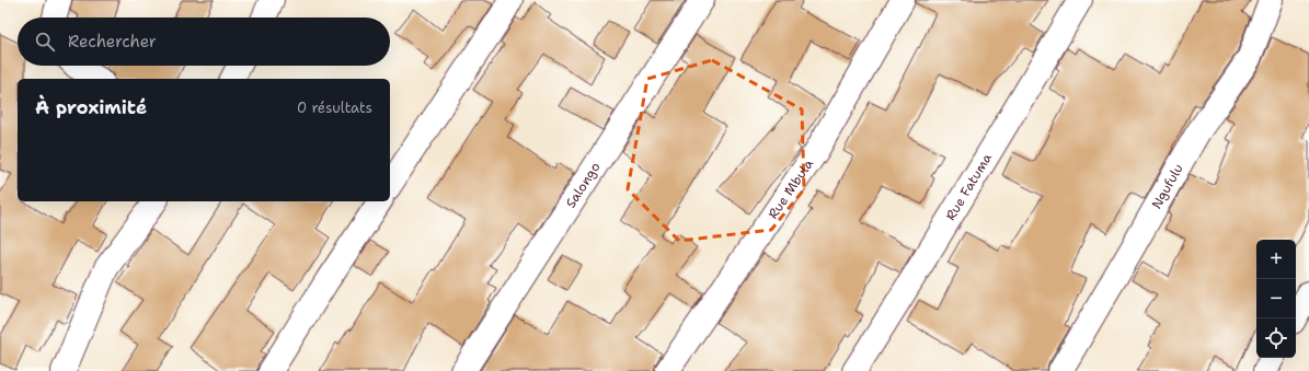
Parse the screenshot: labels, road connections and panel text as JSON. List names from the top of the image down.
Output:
{
  "streets": {
    "street": [
      "Salongo",
      "Ngufulu",
      "Rue Fatuma",
      "Rue Mbula"
    ]
  },
  "page": {
    "search": "Rechercher",
    "heading": ["À proximité", "0 résultats"],
    "map_buttons": ["+", "−"]
  }
}
